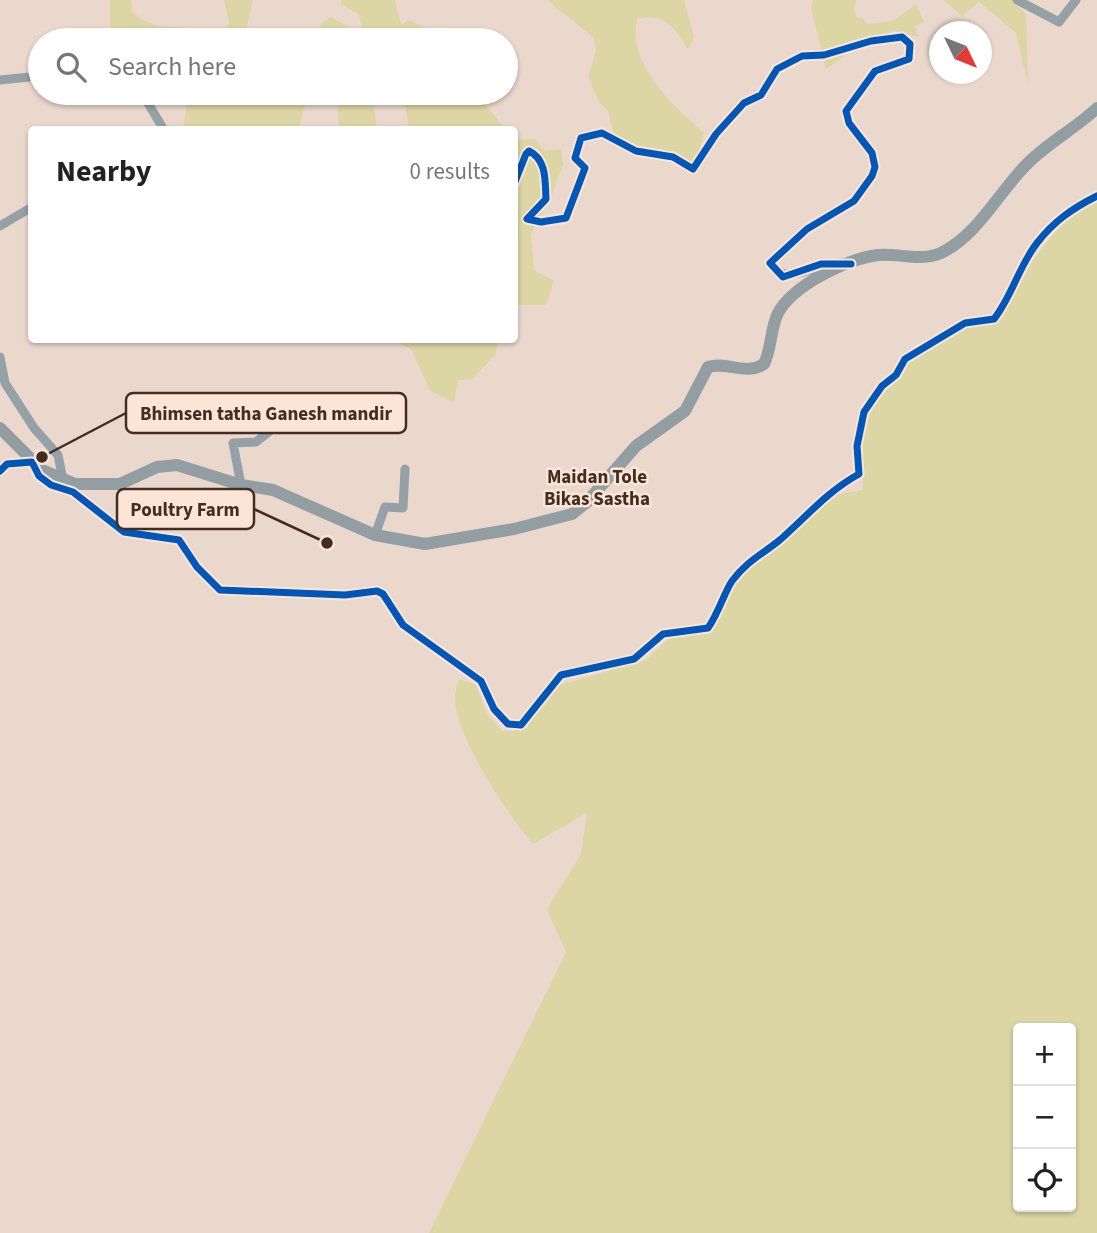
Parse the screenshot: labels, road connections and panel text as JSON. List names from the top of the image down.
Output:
{
  "districts": ["Maidan Tole Bikas Sastha"],
  "places": ["Bhimsen tatha Ganesh mandir", "Poultry Farm"],
  "north": "bottom right",
  "page": {
    "search": "Search here",
    "heading": ["Nearby", "0 results"],
    "map_buttons": ["+", "−"]
  }
}
